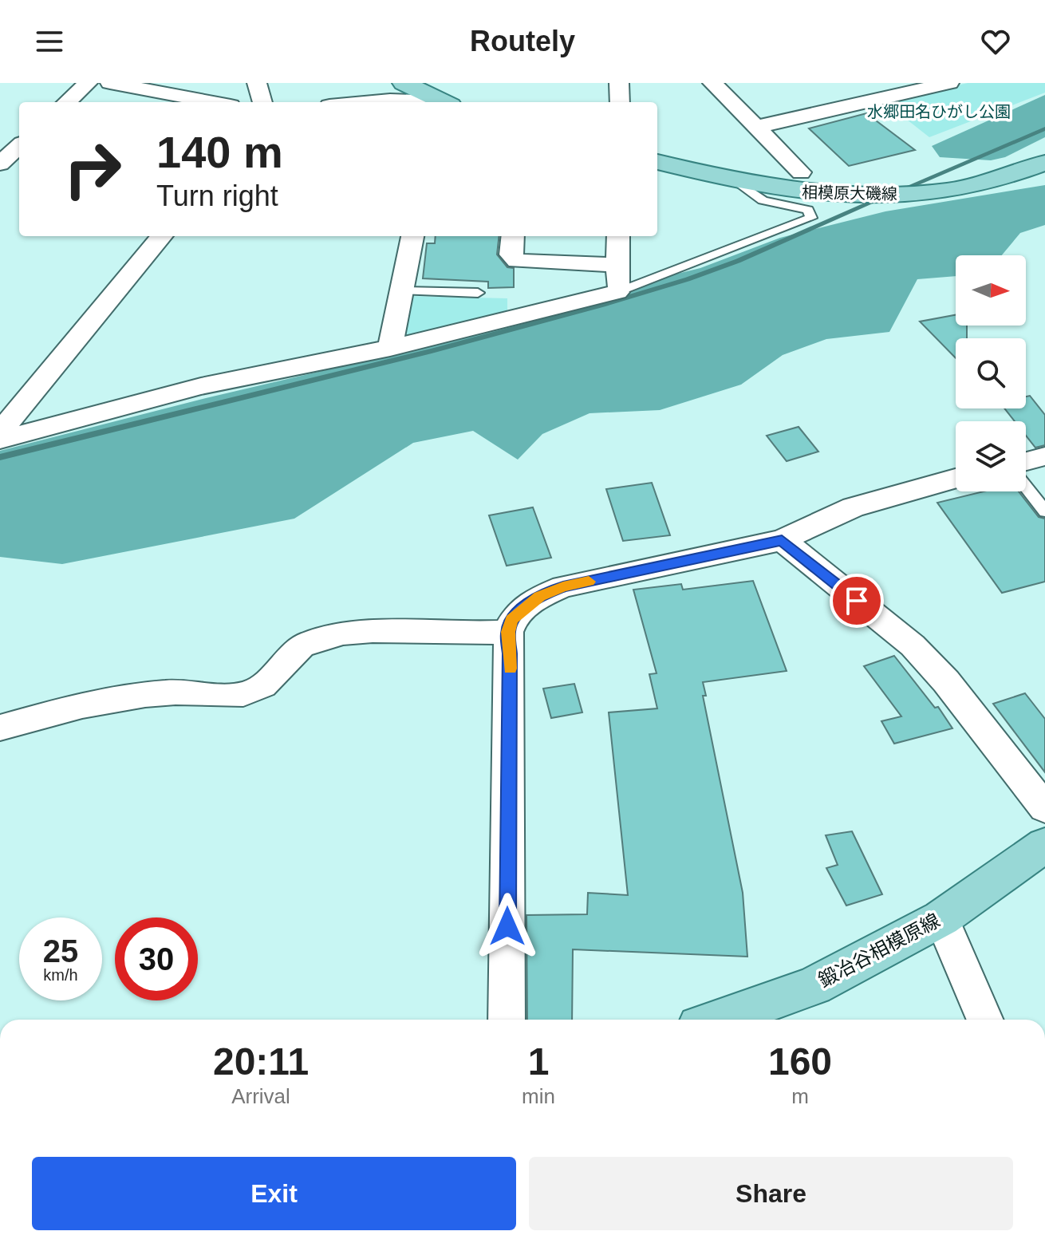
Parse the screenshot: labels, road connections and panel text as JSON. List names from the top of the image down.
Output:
{
  "streets": {
    "main road": ["相模原大磯線", "鍛冶谷相模原線"]
  },
  "parks": ["水郷田名ひがし公園"],
  "north": "right",
  "page": {
    "header": "Routely",
    "turn": ["140 m", "Turn right"],
    "speed": "25 km/h",
    "limit": "30",
    "eta": [
      "20:11",
      "Arrival",
      "1",
      "min",
      "160",
      "m"
    ],
    "buttons": ["Exit", "Share"]
  }
}
